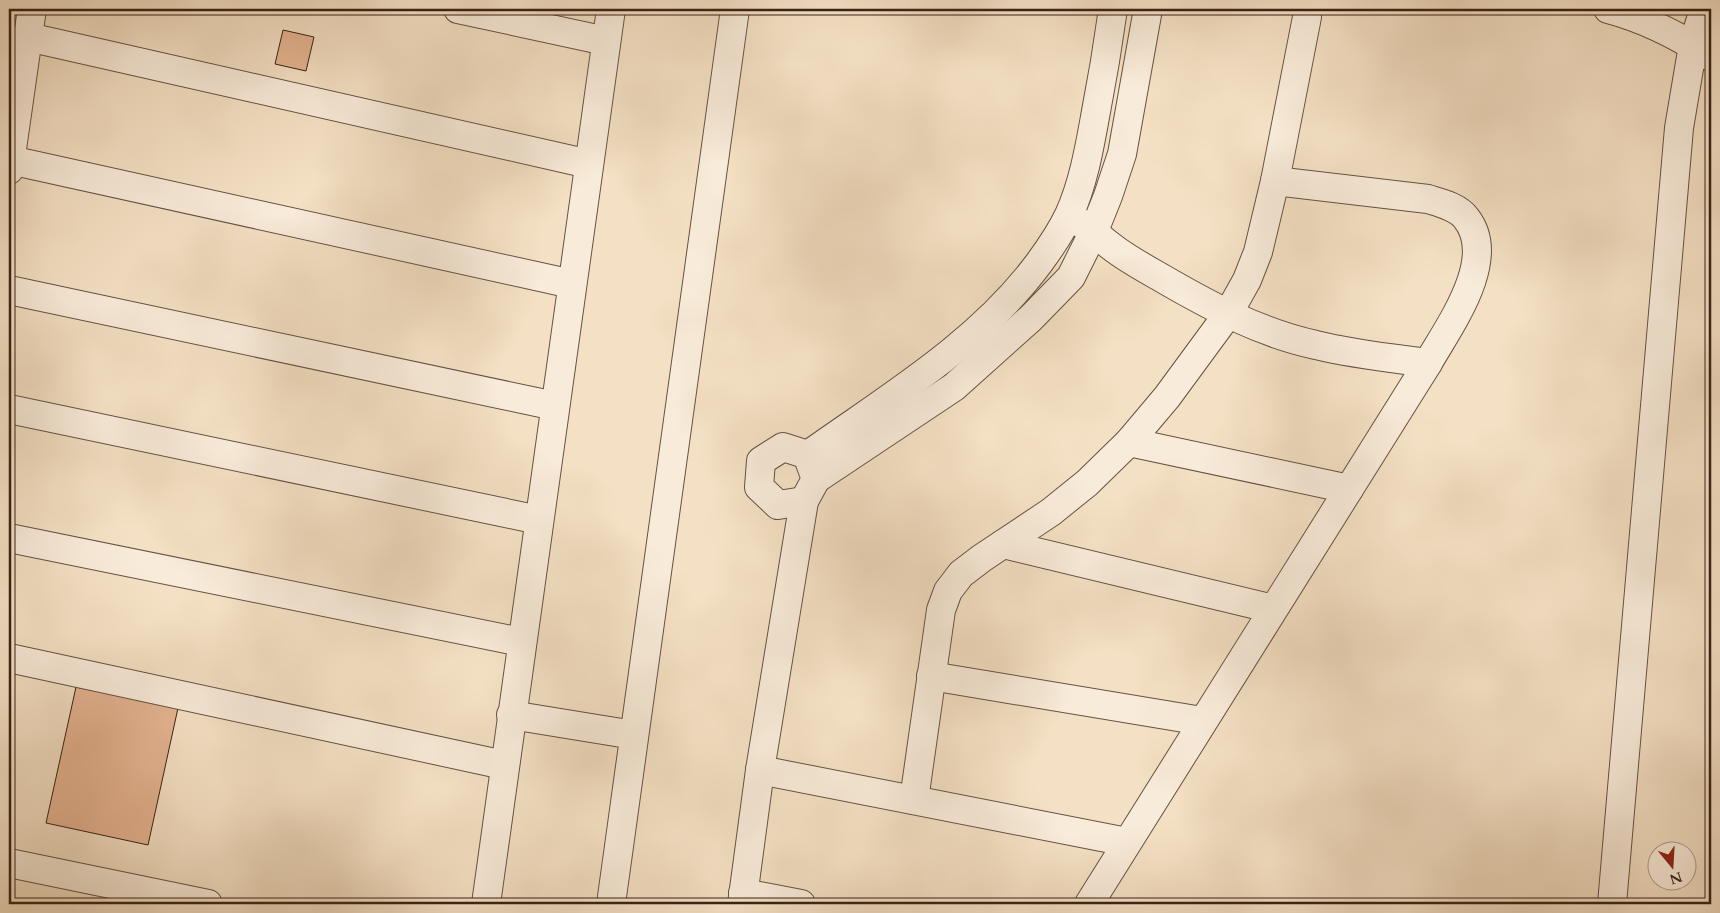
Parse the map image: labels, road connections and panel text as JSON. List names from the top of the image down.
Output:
{
  "north": "bottom"
}
